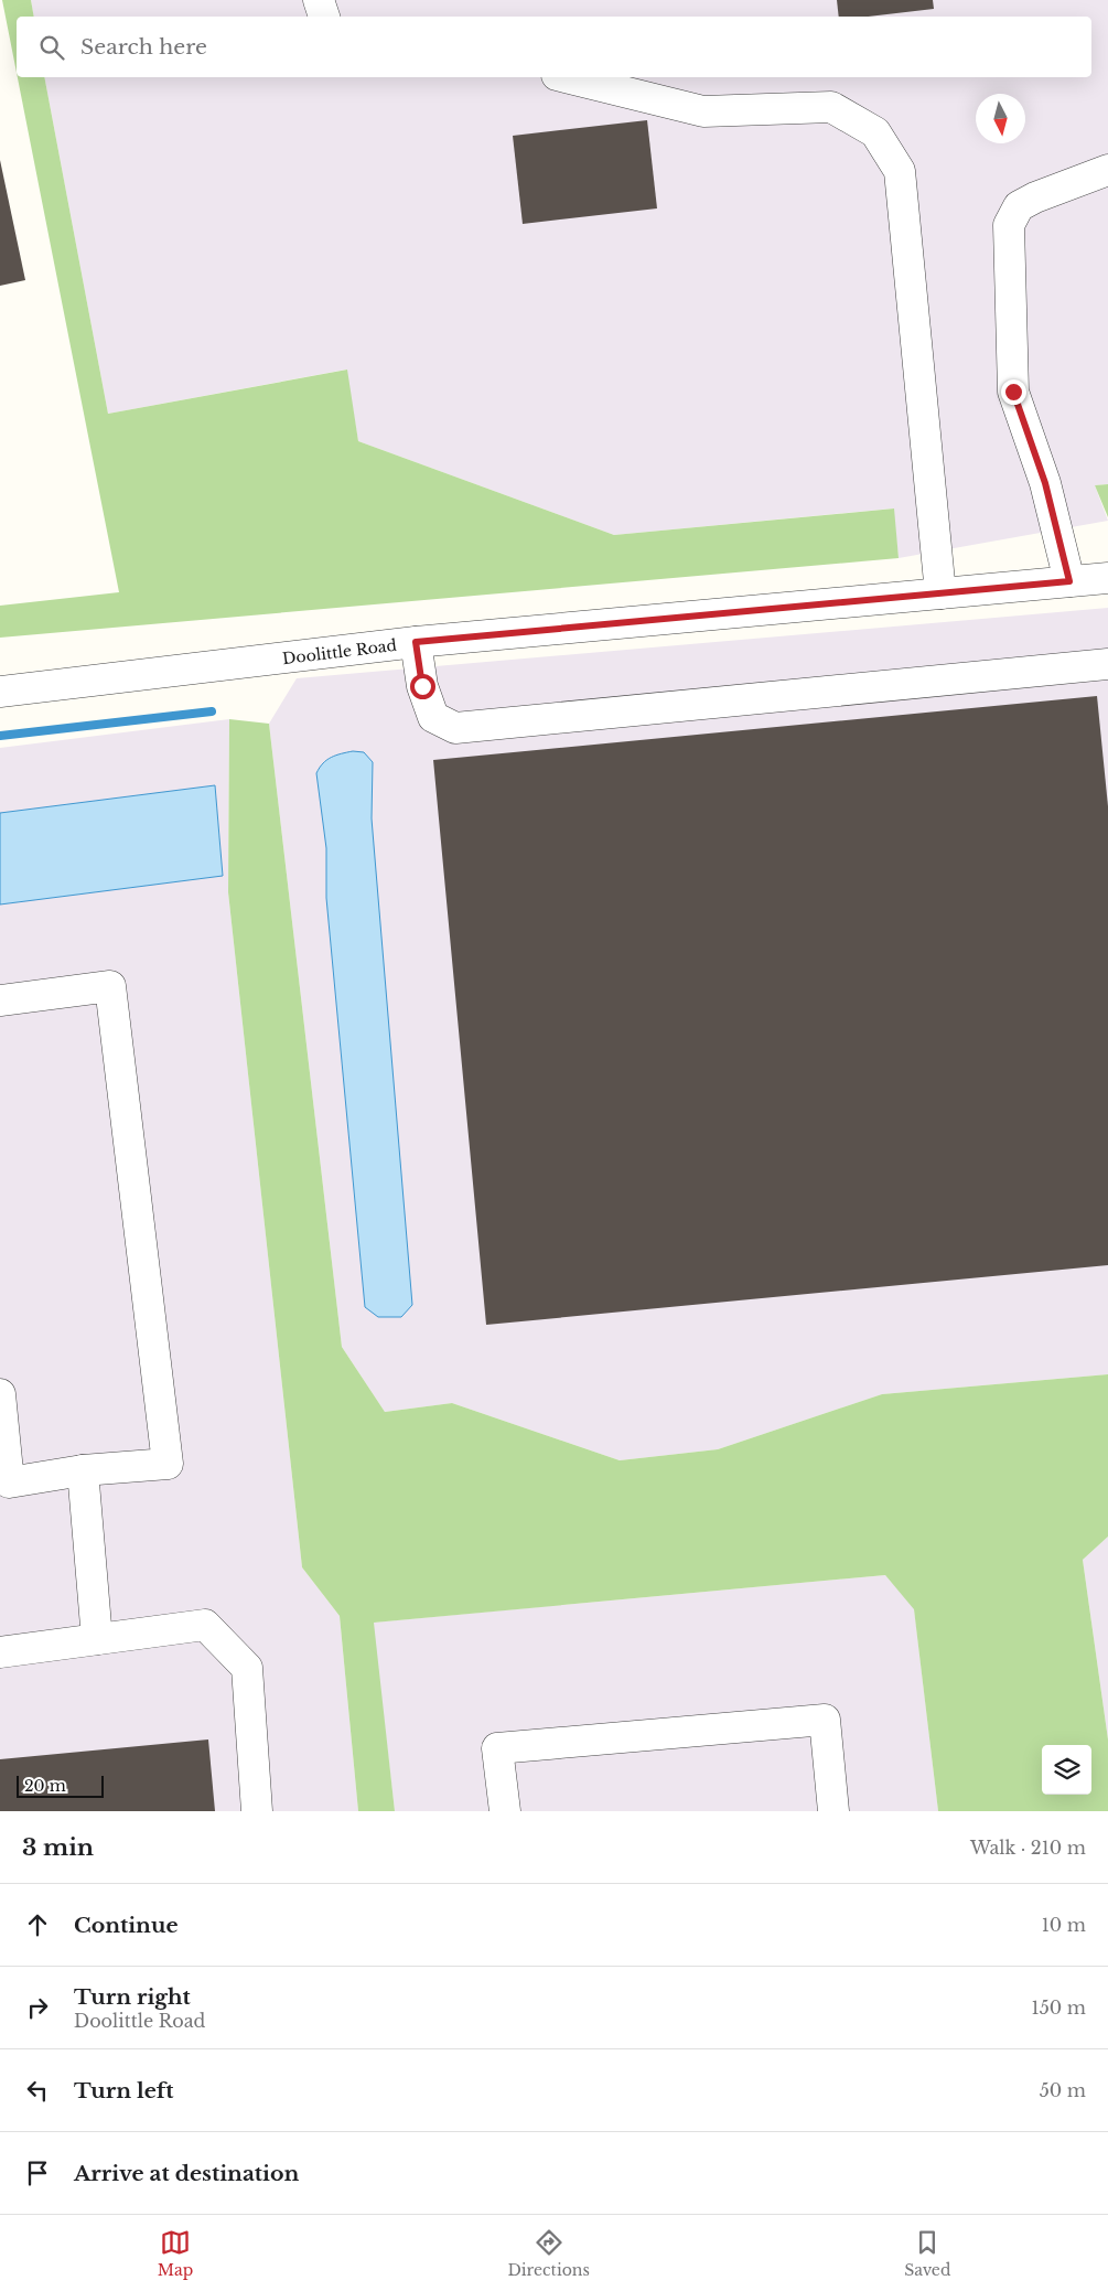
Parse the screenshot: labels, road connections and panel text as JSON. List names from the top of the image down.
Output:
{
  "streets": {
    "street": ["Doolittle Road"]
  },
  "scale_bar": "20 m",
  "north": "bottom",
  "page": {
    "search": "Search here",
    "scale": "20 m",
    "heading": ["3 min", "Walk · 210 m"],
    "list": [
      ["Continue", "10 m"],
      ["Turn right", "Doolittle Road", "150 m"],
      ["Turn left", "50 m"],
      "Arrive at destination"
    ],
    "nav": ["Map", "Directions", "Saved"]
  }
}
